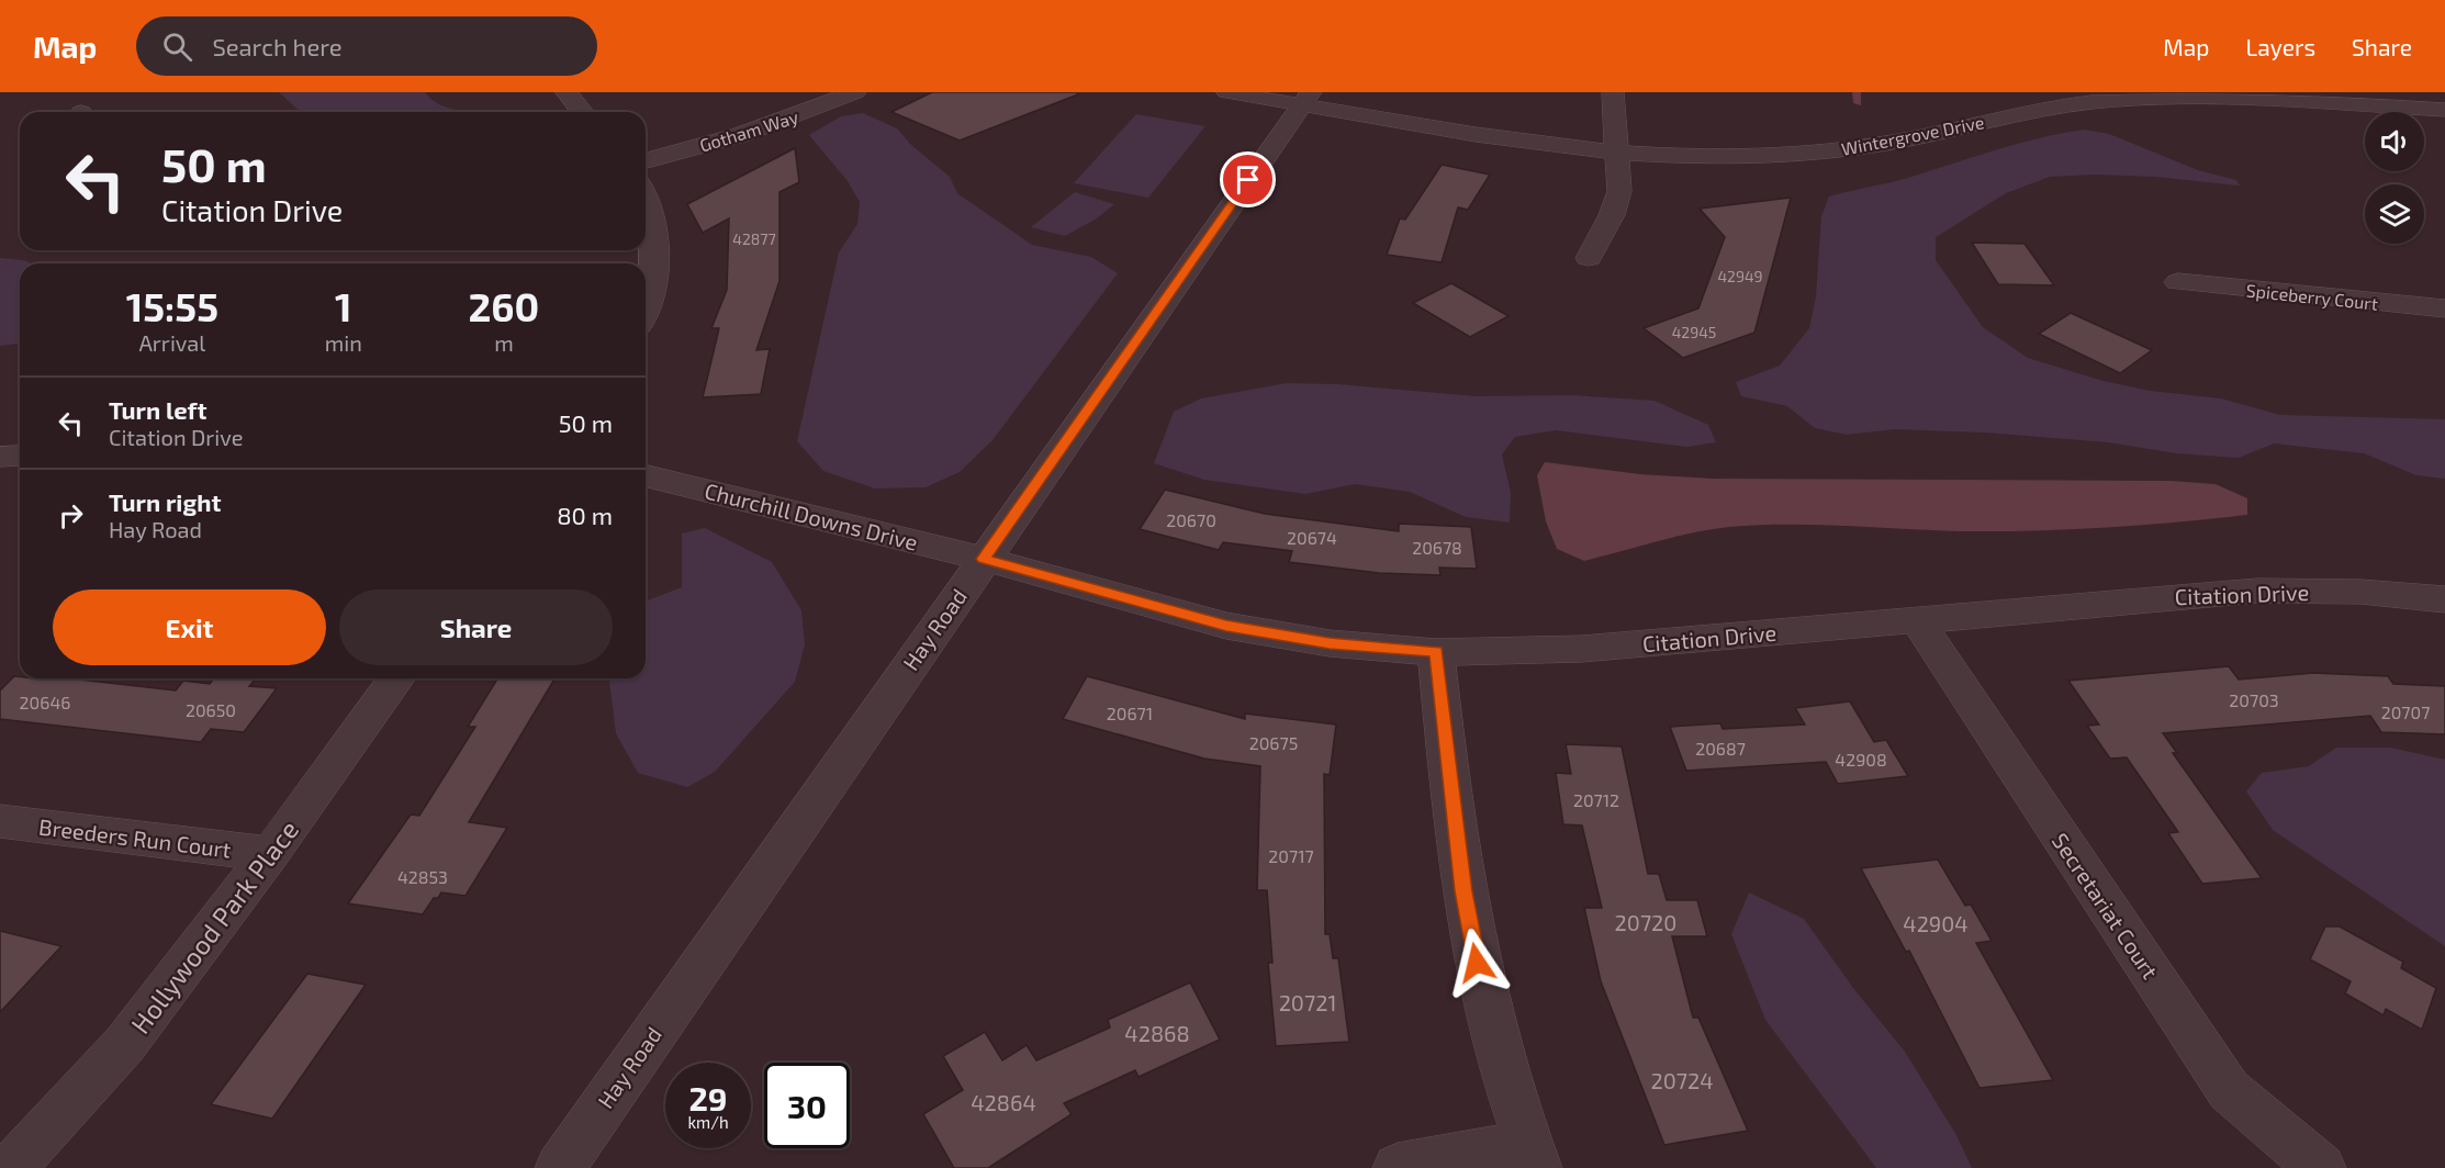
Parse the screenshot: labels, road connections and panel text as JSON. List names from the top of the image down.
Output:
{
  "streets": {
    "street": [
      "Gotham Way",
      "Wintergrove Drive",
      "Spiceberry Court",
      "Churchill Downs Drive",
      "Citation Drive",
      "Hay Road",
      "Breeders Run Court",
      "Secretariat Court",
      "Hollywood Park Place"
    ]
  },
  "crossings": [
    ["Wintergrove Drive", "Hay Road"],
    ["Churchill Downs Drive", "Citation Drive"],
    ["Churchill Downs Drive", "Hay Road"],
    ["Citation Drive", "Hay Road"],
    ["Citation Drive", "Secretariat Court"],
    ["Breeders Run Court", "Hollywood Park Place"]
  ],
  "house_numbers": [
    "42877",
    "42949",
    "42945",
    "20670",
    "20674",
    "20678",
    "20703",
    "20646",
    "20650",
    "20707",
    "20671",
    "20675",
    "20687",
    "42908",
    "20712",
    "20717",
    "42853",
    "20720",
    "42904",
    "20721",
    "42868",
    "20724",
    "42864"
  ],
  "page": {
    "header": "Map",
    "search": "Search here",
    "nav": ["Map", "Layers", "Share"],
    "turn": ["50 m", "Citation Drive"],
    "eta": [
      "15:55",
      "Arrival",
      "1",
      "min",
      "260",
      "m"
    ],
    "list": [
      {
        "name": "Turn left",
        "note": "Citation Drive",
        "value": "50 m"
      },
      {
        "name": "Turn right",
        "note": "Hay Road",
        "value": "80 m"
      }
    ],
    "buttons": ["Exit", "Share"],
    "speed": "29 km/h",
    "limit": "30"
  }
}
